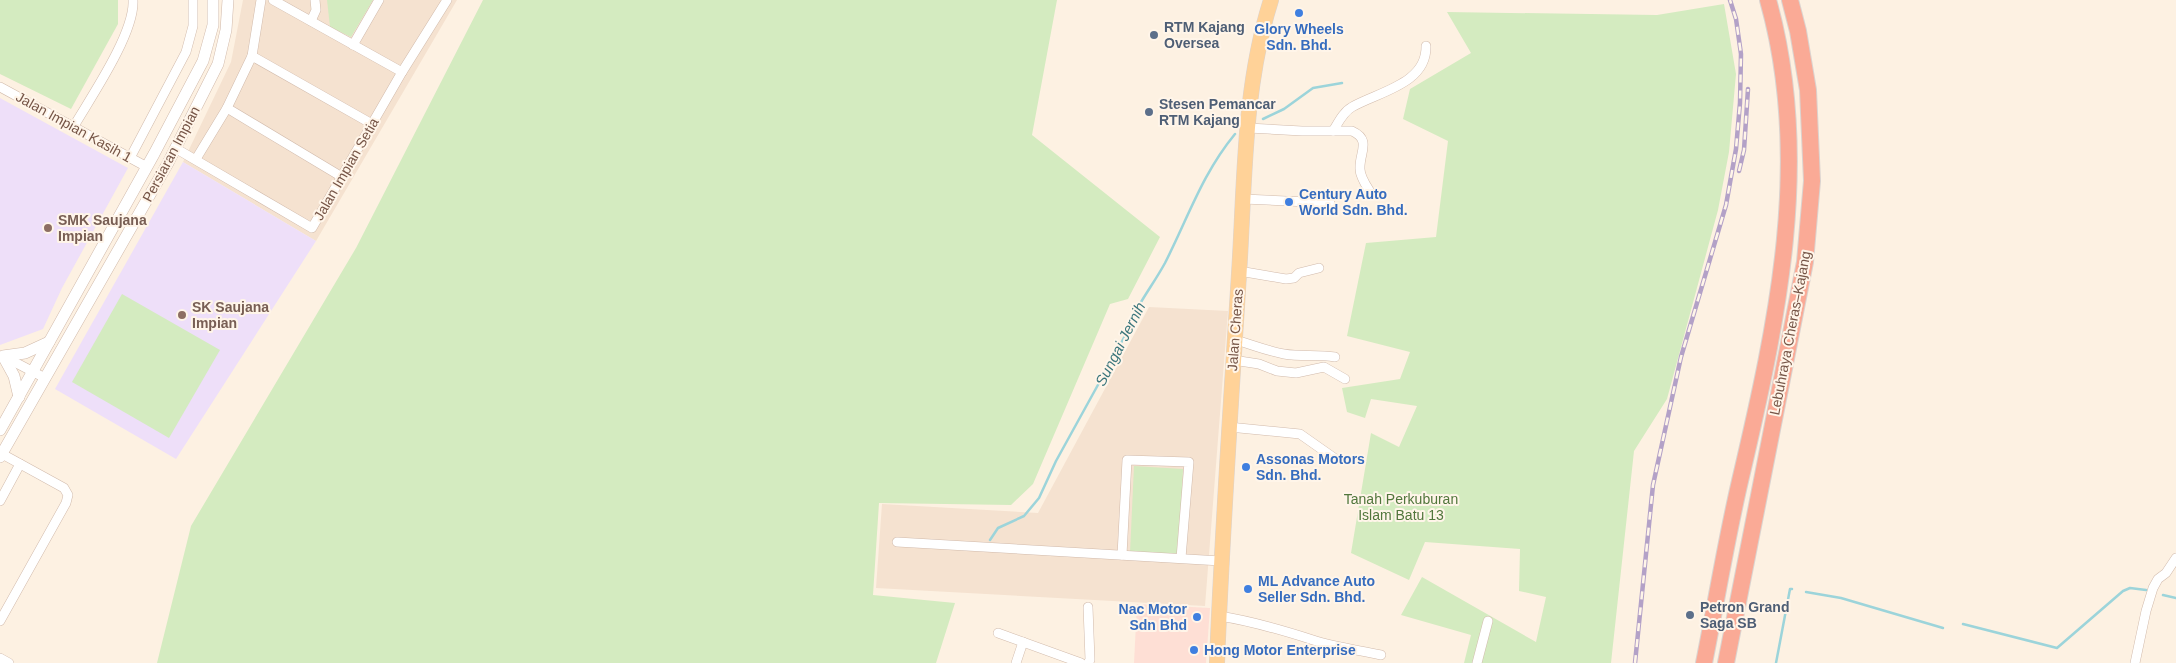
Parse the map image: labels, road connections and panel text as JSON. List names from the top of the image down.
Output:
{
  "streets": {
    "highway": ["Lebuhraya Cheras–Kajang"],
    "main road": ["Jalan Cheras"],
    "street": ["Jalan Impian Kasih 1", "Persiaran Impian", "Jalan Impian Setia"]
  },
  "crossings": [
    ["Jalan Impian Kasih 1", "Persiaran Impian"],
    ["Persiaran Impian", "Jalan Impian Setia"]
  ],
  "water": ["Sungai Jernih"],
  "parks": ["Tanah Perkuburan Islam Batu 13"],
  "places": [
    "Glory Wheels Sdn. Bhd.",
    "RTM Kajang Oversea",
    "Stesen Pemancar RTM Kajang",
    "Century Auto World Sdn. Bhd.",
    "SMK Saujana Impian",
    "SK Saujana Impian",
    "Assonas Motors Sdn. Bhd.",
    "ML Advance Auto Seller Sdn. Bhd.",
    "Petron Grand Saga SB",
    "Nac Motor Sdn Bhd",
    "Hong Motor Enterprise"
  ]
}
